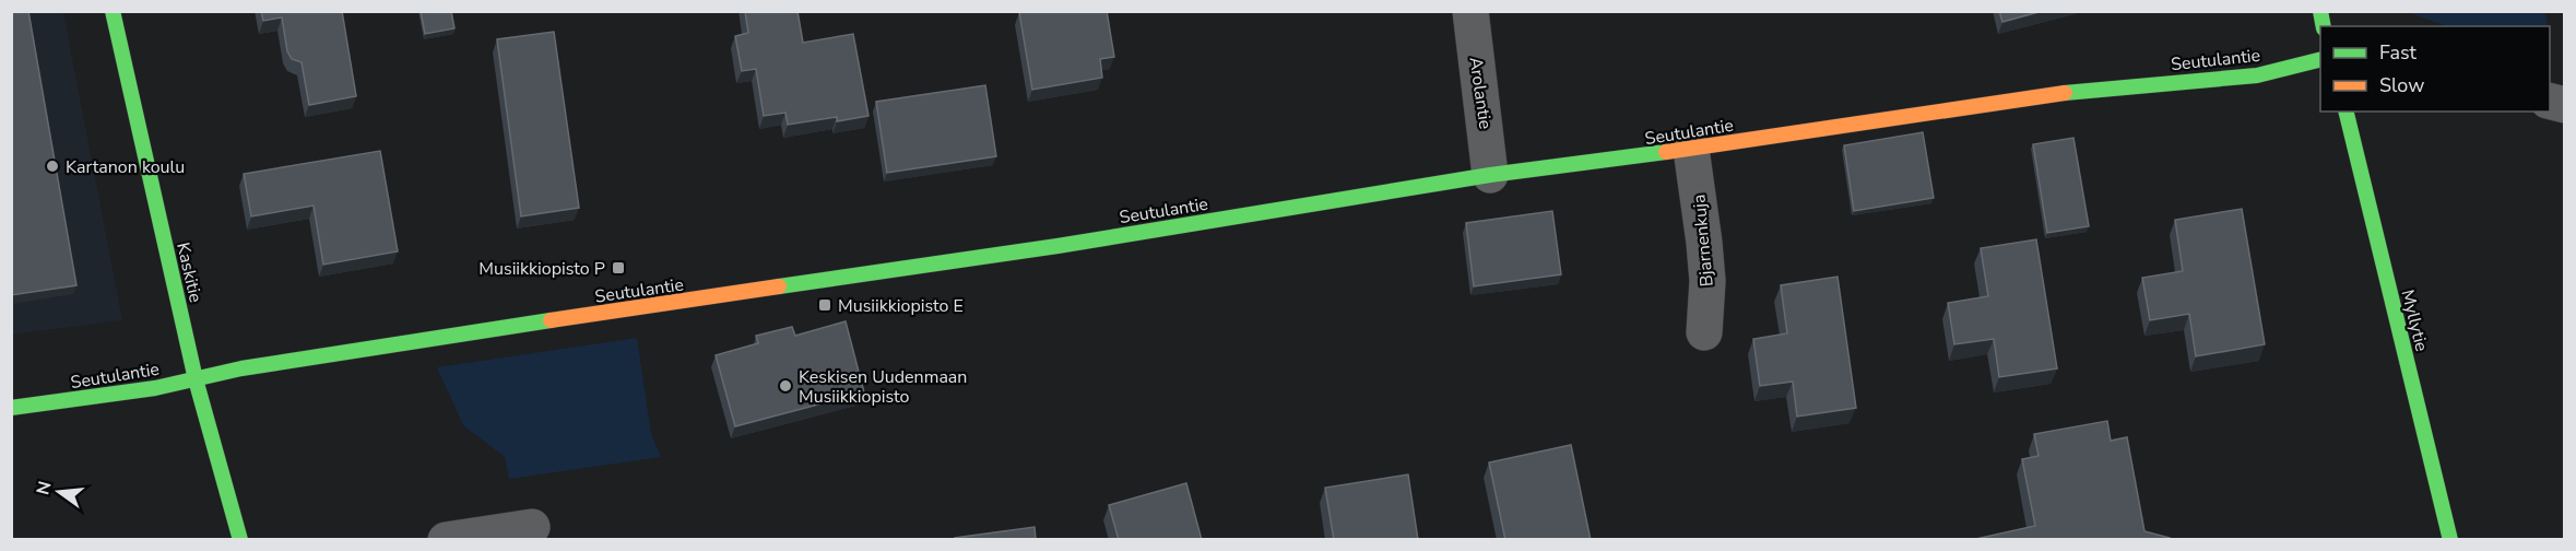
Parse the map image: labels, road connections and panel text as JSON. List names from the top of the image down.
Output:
{
  "streets": {
    "street": [
      "Seutulantie",
      "Arolantie",
      "Bjarnenkuja",
      "Kaskitie",
      "Myllytie"
    ]
  },
  "crossings": [
    ["Seutulantie", "Arolantie"],
    ["Seutulantie", "Bjarnenkuja"],
    ["Seutulantie", "Kaskitie"]
  ],
  "places": {
    "other": ["Kartanon koulu", "Keskisen Uudenmaan Musiikkiopisto"],
    "transit": ["Musiikkiopisto P", "Musiikkiopisto E"]
  },
  "legend": ["Fast", "Slow"],
  "north": "left"
}
